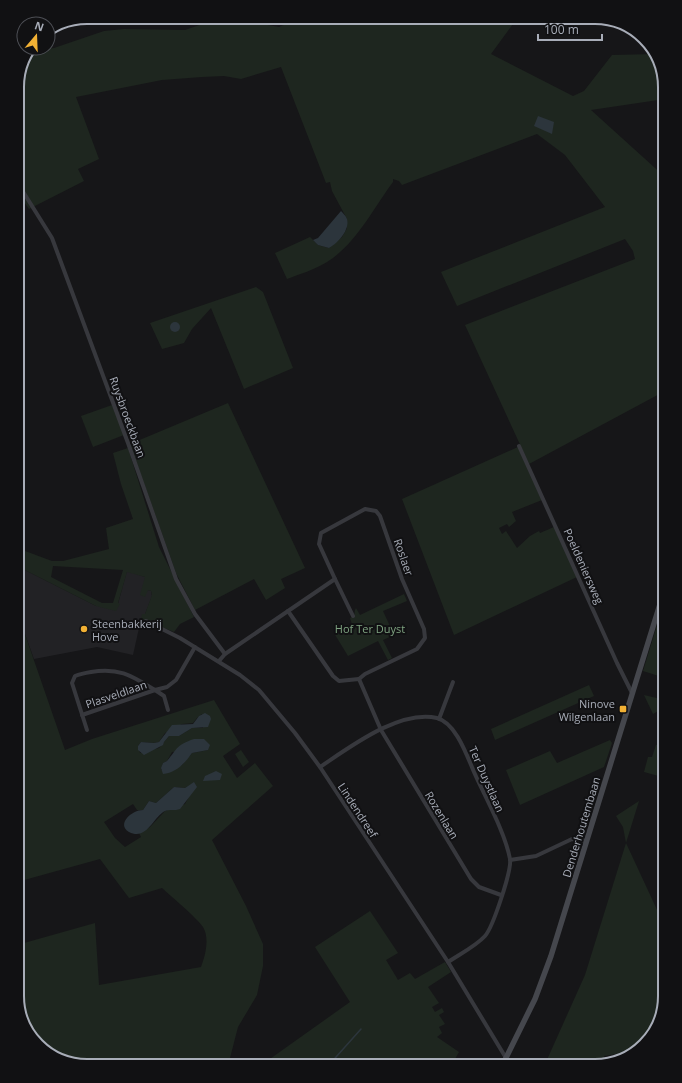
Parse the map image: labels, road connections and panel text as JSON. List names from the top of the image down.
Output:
{
  "streets": {
    "street": [
      "Ruysbroeckbaan",
      "Roslaer",
      "Poeldeniersweg",
      "Plasveldlaan",
      "Ter Duystlaan",
      "Lindendreef",
      "Rozenlaan",
      "Denderhoutembaan"
    ]
  },
  "crossings": [
    ["Poeldeniersweg", "Denderhoutembaan"],
    ["Plasveldlaan", "Lindendreef"],
    ["Lindendreef", "Denderhoutembaan"]
  ],
  "parks": ["Hof Ter Duyst"],
  "places": {
    "other": ["Steenbakkerij Hove"],
    "transit": ["Ninove Wilgenlaan"]
  },
  "scale_bar": "100 m",
  "north": "top"
}
